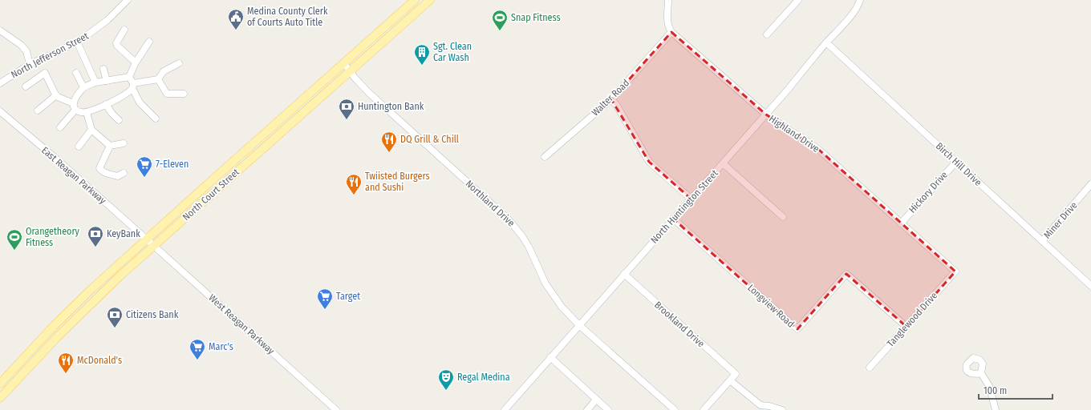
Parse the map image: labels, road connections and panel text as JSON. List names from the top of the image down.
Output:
{
  "streets": {
    "main road": ["North Court Street"],
    "street": [
      "North Jefferson Street",
      "Walter Road",
      "Highland Drive",
      "Birch Hill Drive",
      "East Reagan Parkway",
      "Hickory Drive",
      "Northland Drive",
      "North Huntington Street",
      "Miner Drive",
      "Longview Road",
      "Tanglewood Drive",
      "West Reagan Parkway",
      "Brookland Drive"
    ]
  },
  "crossings": [
    ["Walter Road", "Highland Drive"],
    ["Highland Drive", "Hickory Drive"],
    ["Highland Drive", "North Huntington Street"],
    ["Highland Drive", "Tanglewood Drive"],
    ["Birch Hill Drive", "Hickory Drive"],
    ["Birch Hill Drive", "North Huntington Street"],
    ["Birch Hill Drive", "Miner Drive"],
    ["East Reagan Parkway", "North Court Street"],
    ["East Reagan Parkway", "West Reagan Parkway"],
    ["North Court Street", "Northland Drive"],
    ["North Court Street", "West Reagan Parkway"],
    ["Northland Drive", "North Huntington Street"],
    ["North Huntington Street", "Longview Road"],
    ["North Huntington Street", "Brookland Drive"],
    ["Longview Road", "Tanglewood Drive"]
  ],
  "places": {
    "public building": ["Medina County Clerk of Courts Auto Title"],
    "sports": ["Snap Fitness", "Orangetheory Fitness"],
    "building": ["Sgt. Clean Car Wash"],
    "bank": ["Huntington Bank", "KeyBank", "Citizens Bank"],
    "restaurant": ["DQ Grill & Chill", "Twiisted Burgers and Sushi", "McDonald's"],
    "supermarket": ["7-Eleven", "Target", "Marc's"],
    "theatre": ["Regal Medina"]
  },
  "scale_bar": "100 m"
}
